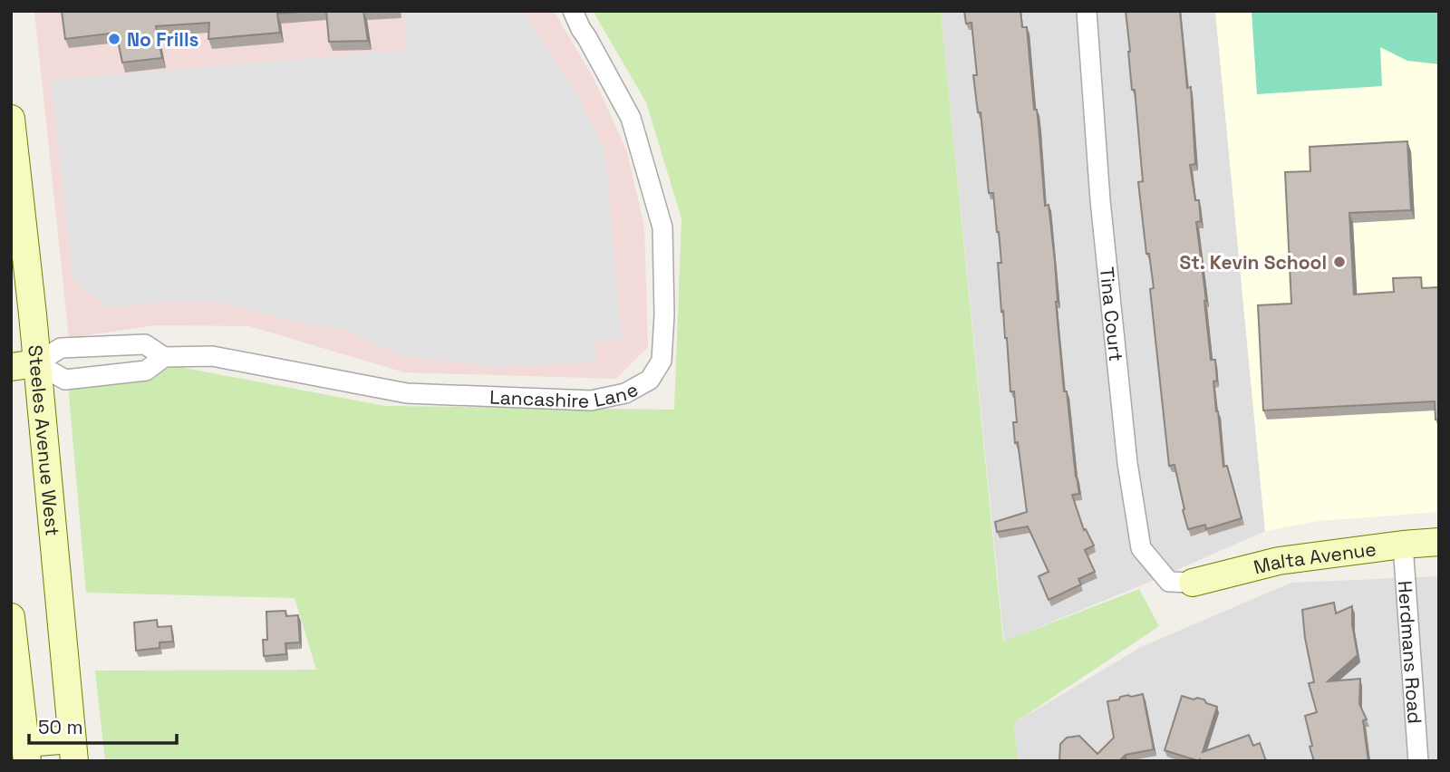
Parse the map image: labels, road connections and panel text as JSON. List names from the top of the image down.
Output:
{
  "streets": {
    "main road": ["Steeles Avenue West", "Malta Avenue"],
    "street": ["Tina Court", "Lancashire Lane", "Herdmans Road"]
  },
  "crossings": [
    ["Tina Court", "Malta Avenue"],
    ["Lancashire Lane", "Steeles Avenue West"],
    ["Malta Avenue", "Herdmans Road"]
  ],
  "places": ["No Frills", "St. Kevin School"],
  "scale_bar": "50 m"
}
